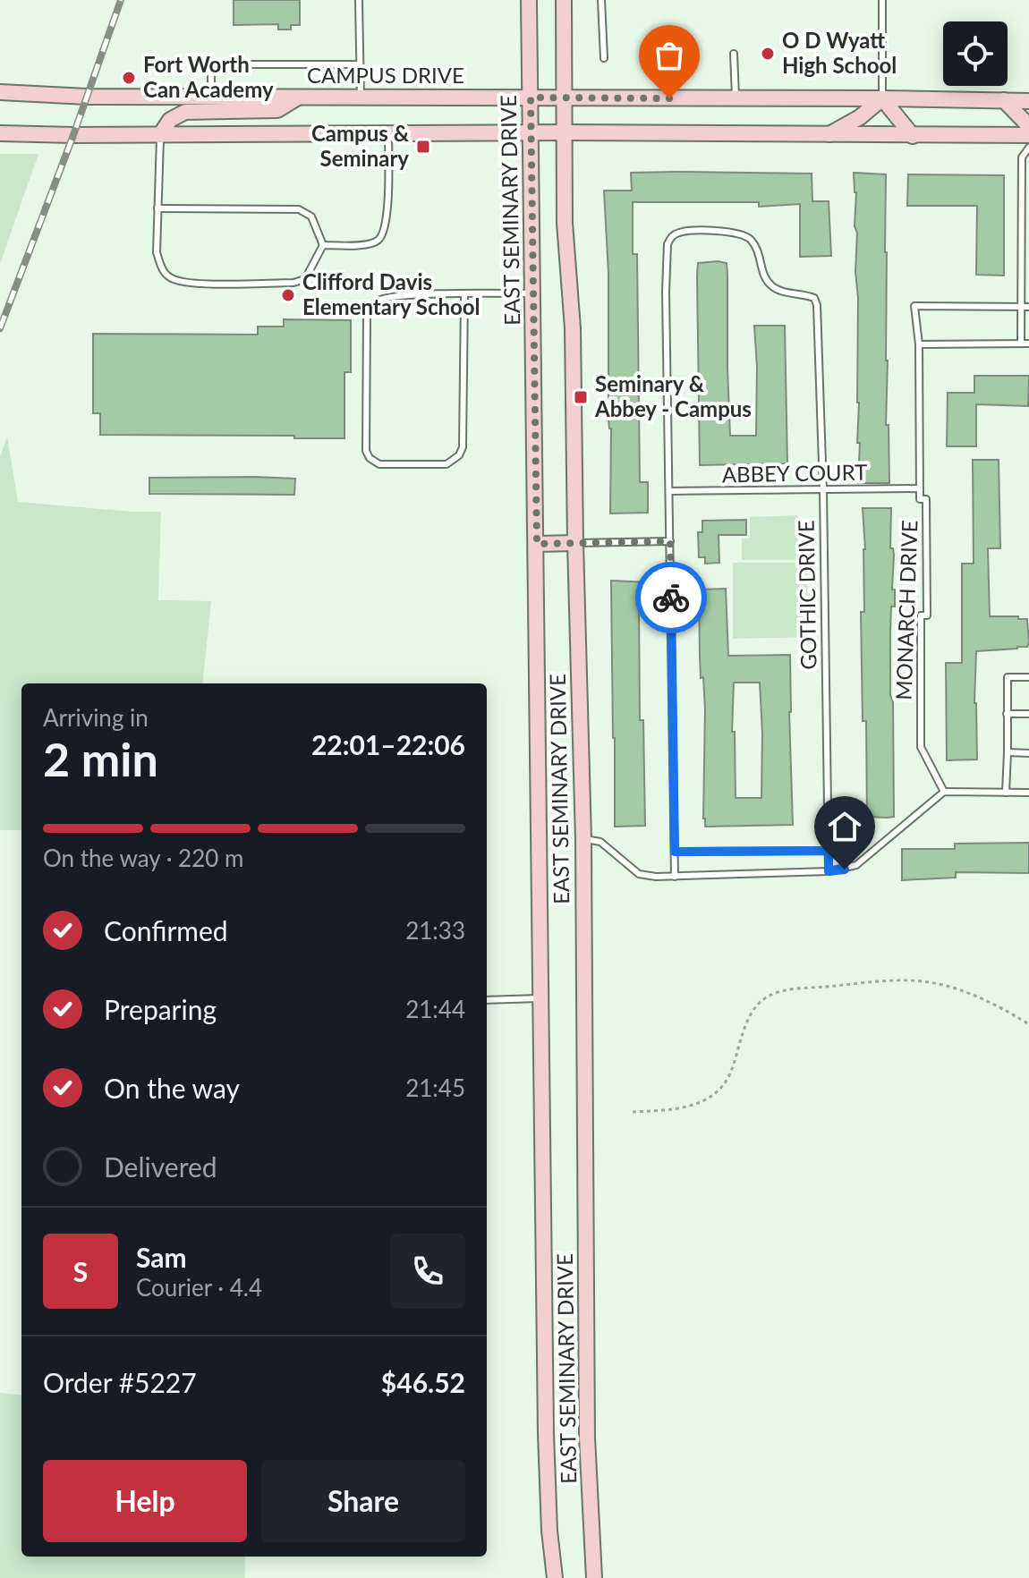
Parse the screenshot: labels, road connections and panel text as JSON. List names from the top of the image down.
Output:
{
  "streets": {
    "main road": ["CAMPUS DRIVE", "EAST SEMINARY DRIVE"],
    "lane": ["ABBEY COURT", "GOTHIC DRIVE", "MONARCH DRIVE"]
  },
  "crossings": [
    ["CAMPUS DRIVE", "EAST SEMINARY DRIVE"],
    ["ABBEY COURT", "GOTHIC DRIVE"],
    ["ABBEY COURT", "MONARCH DRIVE"]
  ],
  "places": {
    "other": ["O D Wyatt High School", "Fort Worth Can Academy", "Clifford Davis Elementary School"],
    "transit": ["Campus & Seminary", "Seminary & Abbey - Campus"]
  },
  "page": {
    "heading": ["2 min", "Arriving in", "22:01–22:06"],
    "panel": [
      "Sam",
      "Courier · 4.4",
      "Order #5227",
      "$46.52"
    ],
    "bar": "On the way · 220 m",
    "list": [
      ["Confirmed", "21:33"],
      ["Preparing", "21:44"],
      ["On the way", "21:45"],
      "Delivered"
    ],
    "round": "S",
    "buttons": ["Help", "Share"]
  }
}
